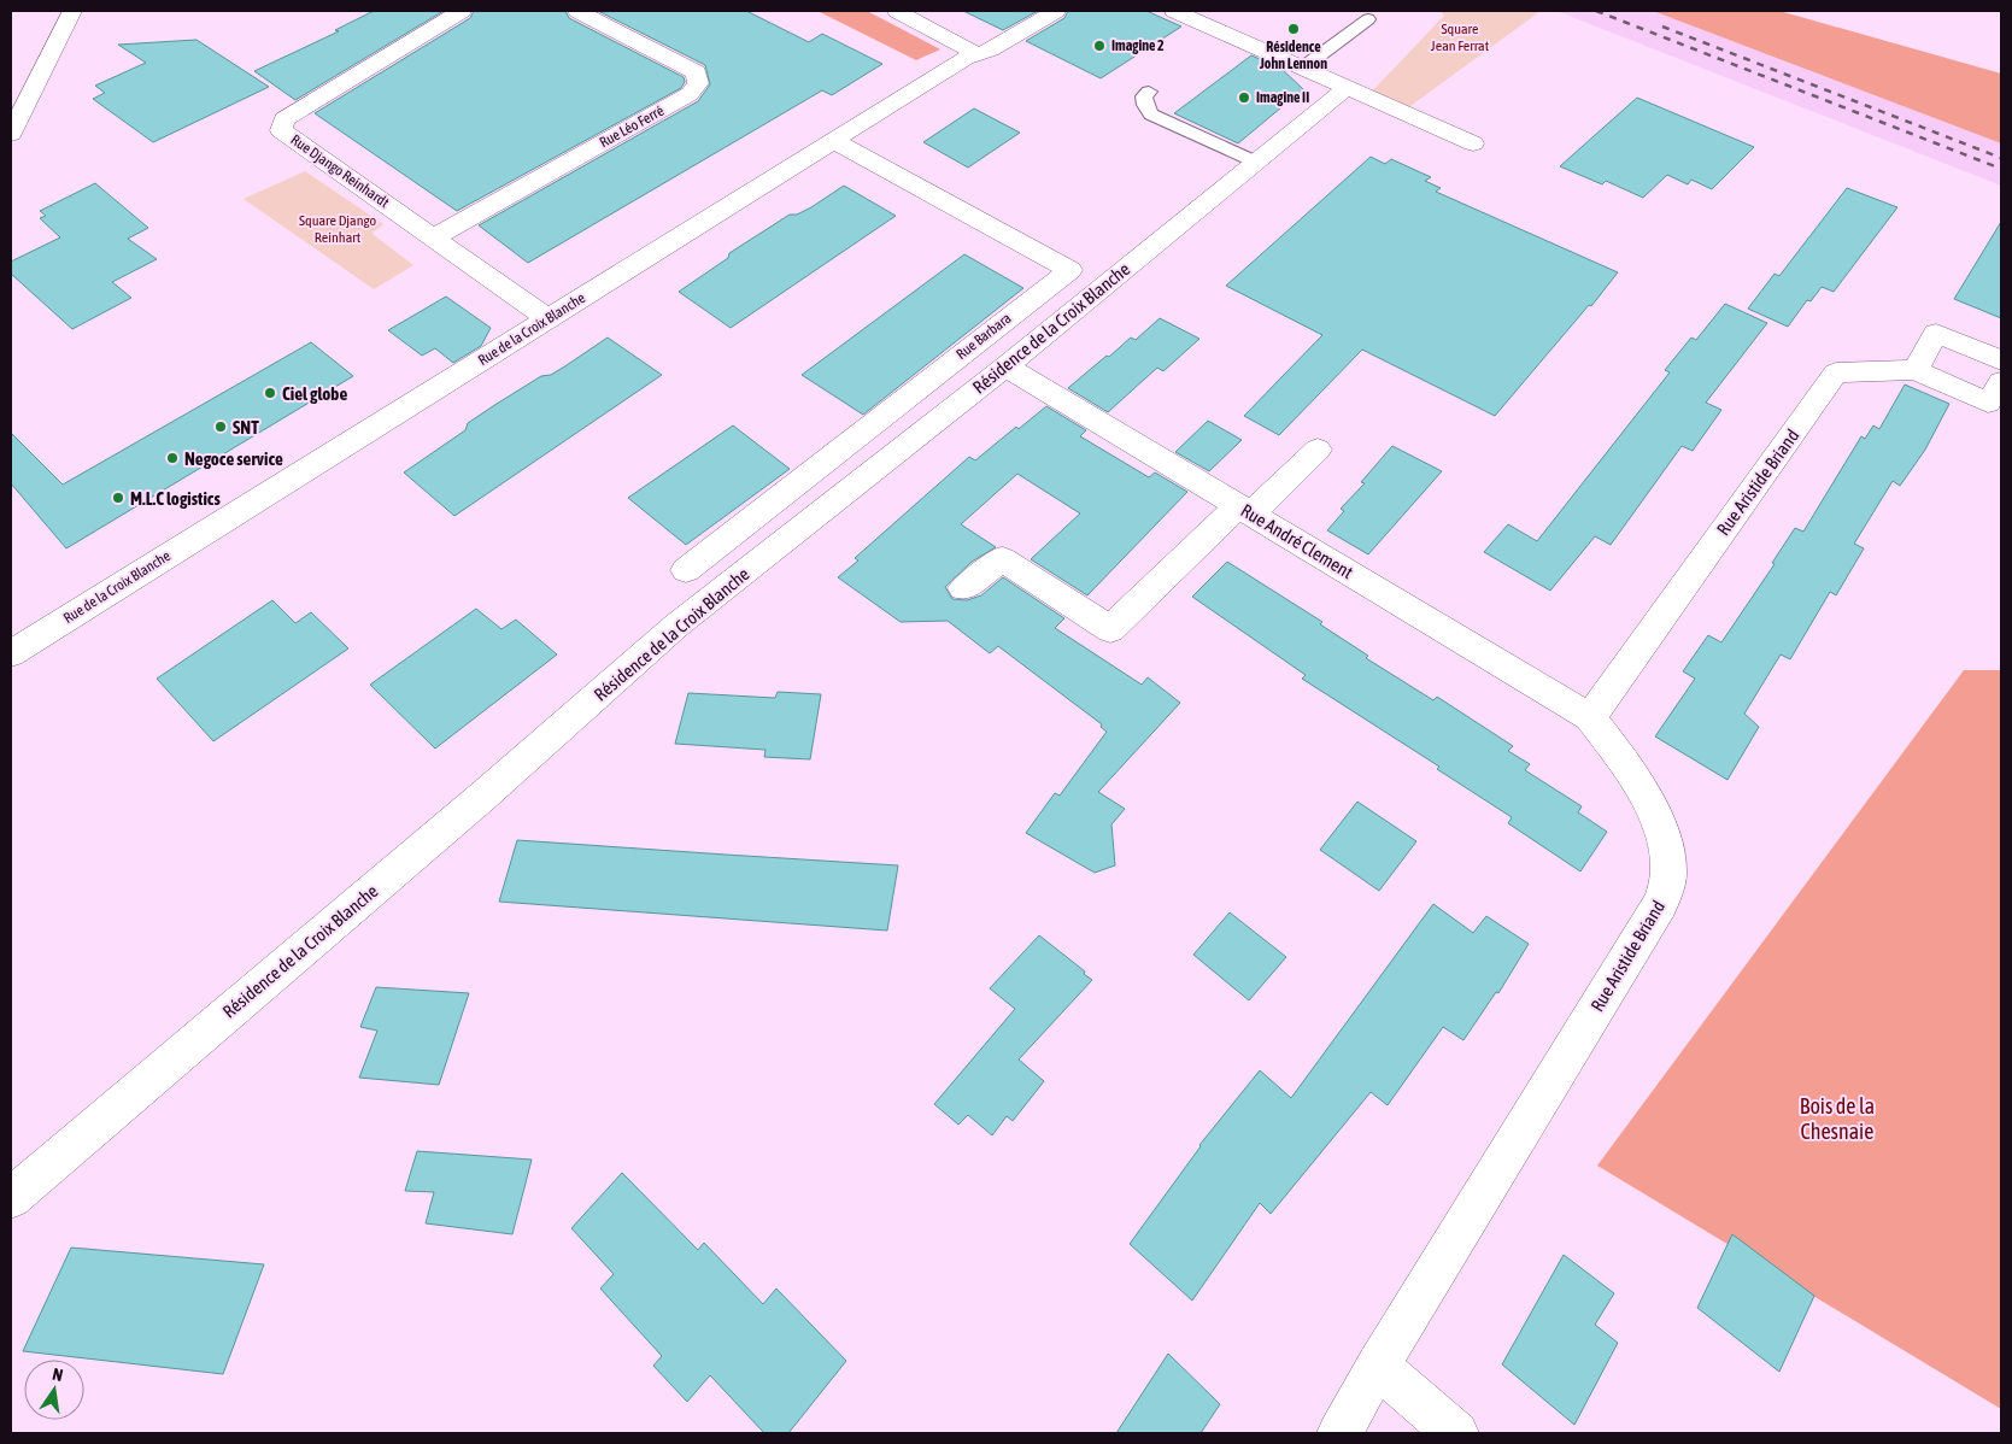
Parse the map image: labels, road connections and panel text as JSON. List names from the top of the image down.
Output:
{
  "streets": {
    "street": [
      "Rue Léo Ferré",
      "Rue Django Reinhardt",
      "Résidence de la Croix Blanche",
      "Rue de la Croix Blanche",
      "Rue Barbara",
      "Rue Aristide Briand",
      "Rue André Clement"
    ]
  },
  "crossings": [
    ["Rue Léo Ferré", "Rue Django Reinhardt"],
    ["Rue Django Reinhardt", "Rue de la Croix Blanche"],
    ["Résidence de la Croix Blanche", "Rue André Clement"],
    ["Rue de la Croix Blanche", "Rue Barbara"],
    ["Rue Aristide Briand", "Rue André Clement"]
  ],
  "parks": ["Square Jean Ferrat", "Square Django Reinhart", "Bois de la Chesnaie"],
  "places": [
    "Résidence John Lennon",
    "Imagine 2",
    "Imagine II",
    "Ciel globe",
    "SNT",
    "Negoce service",
    "M.L.C logistics"
  ],
  "north": "top"
}
